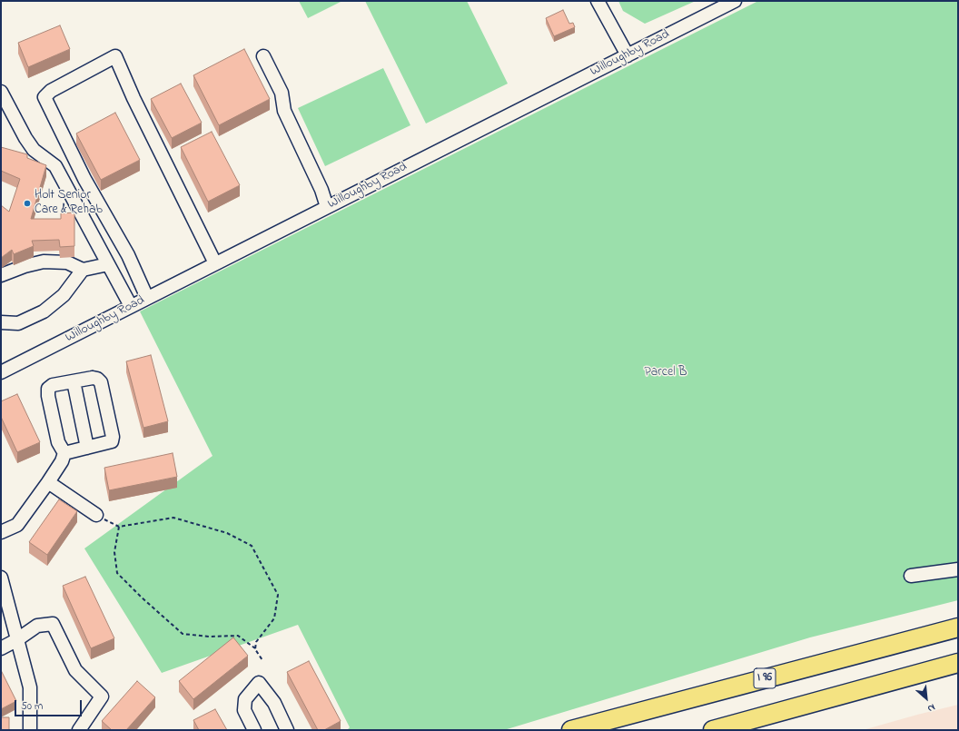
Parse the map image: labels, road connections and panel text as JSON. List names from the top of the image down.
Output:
{
  "streets": {
    "highway": ["I 96"],
    "street": ["Willoughby Road"]
  },
  "parks": ["Parcel B"],
  "places": ["Holt Senior Care & Rehab"],
  "scale_bar": "50 m",
  "north": "bottom right"
}
